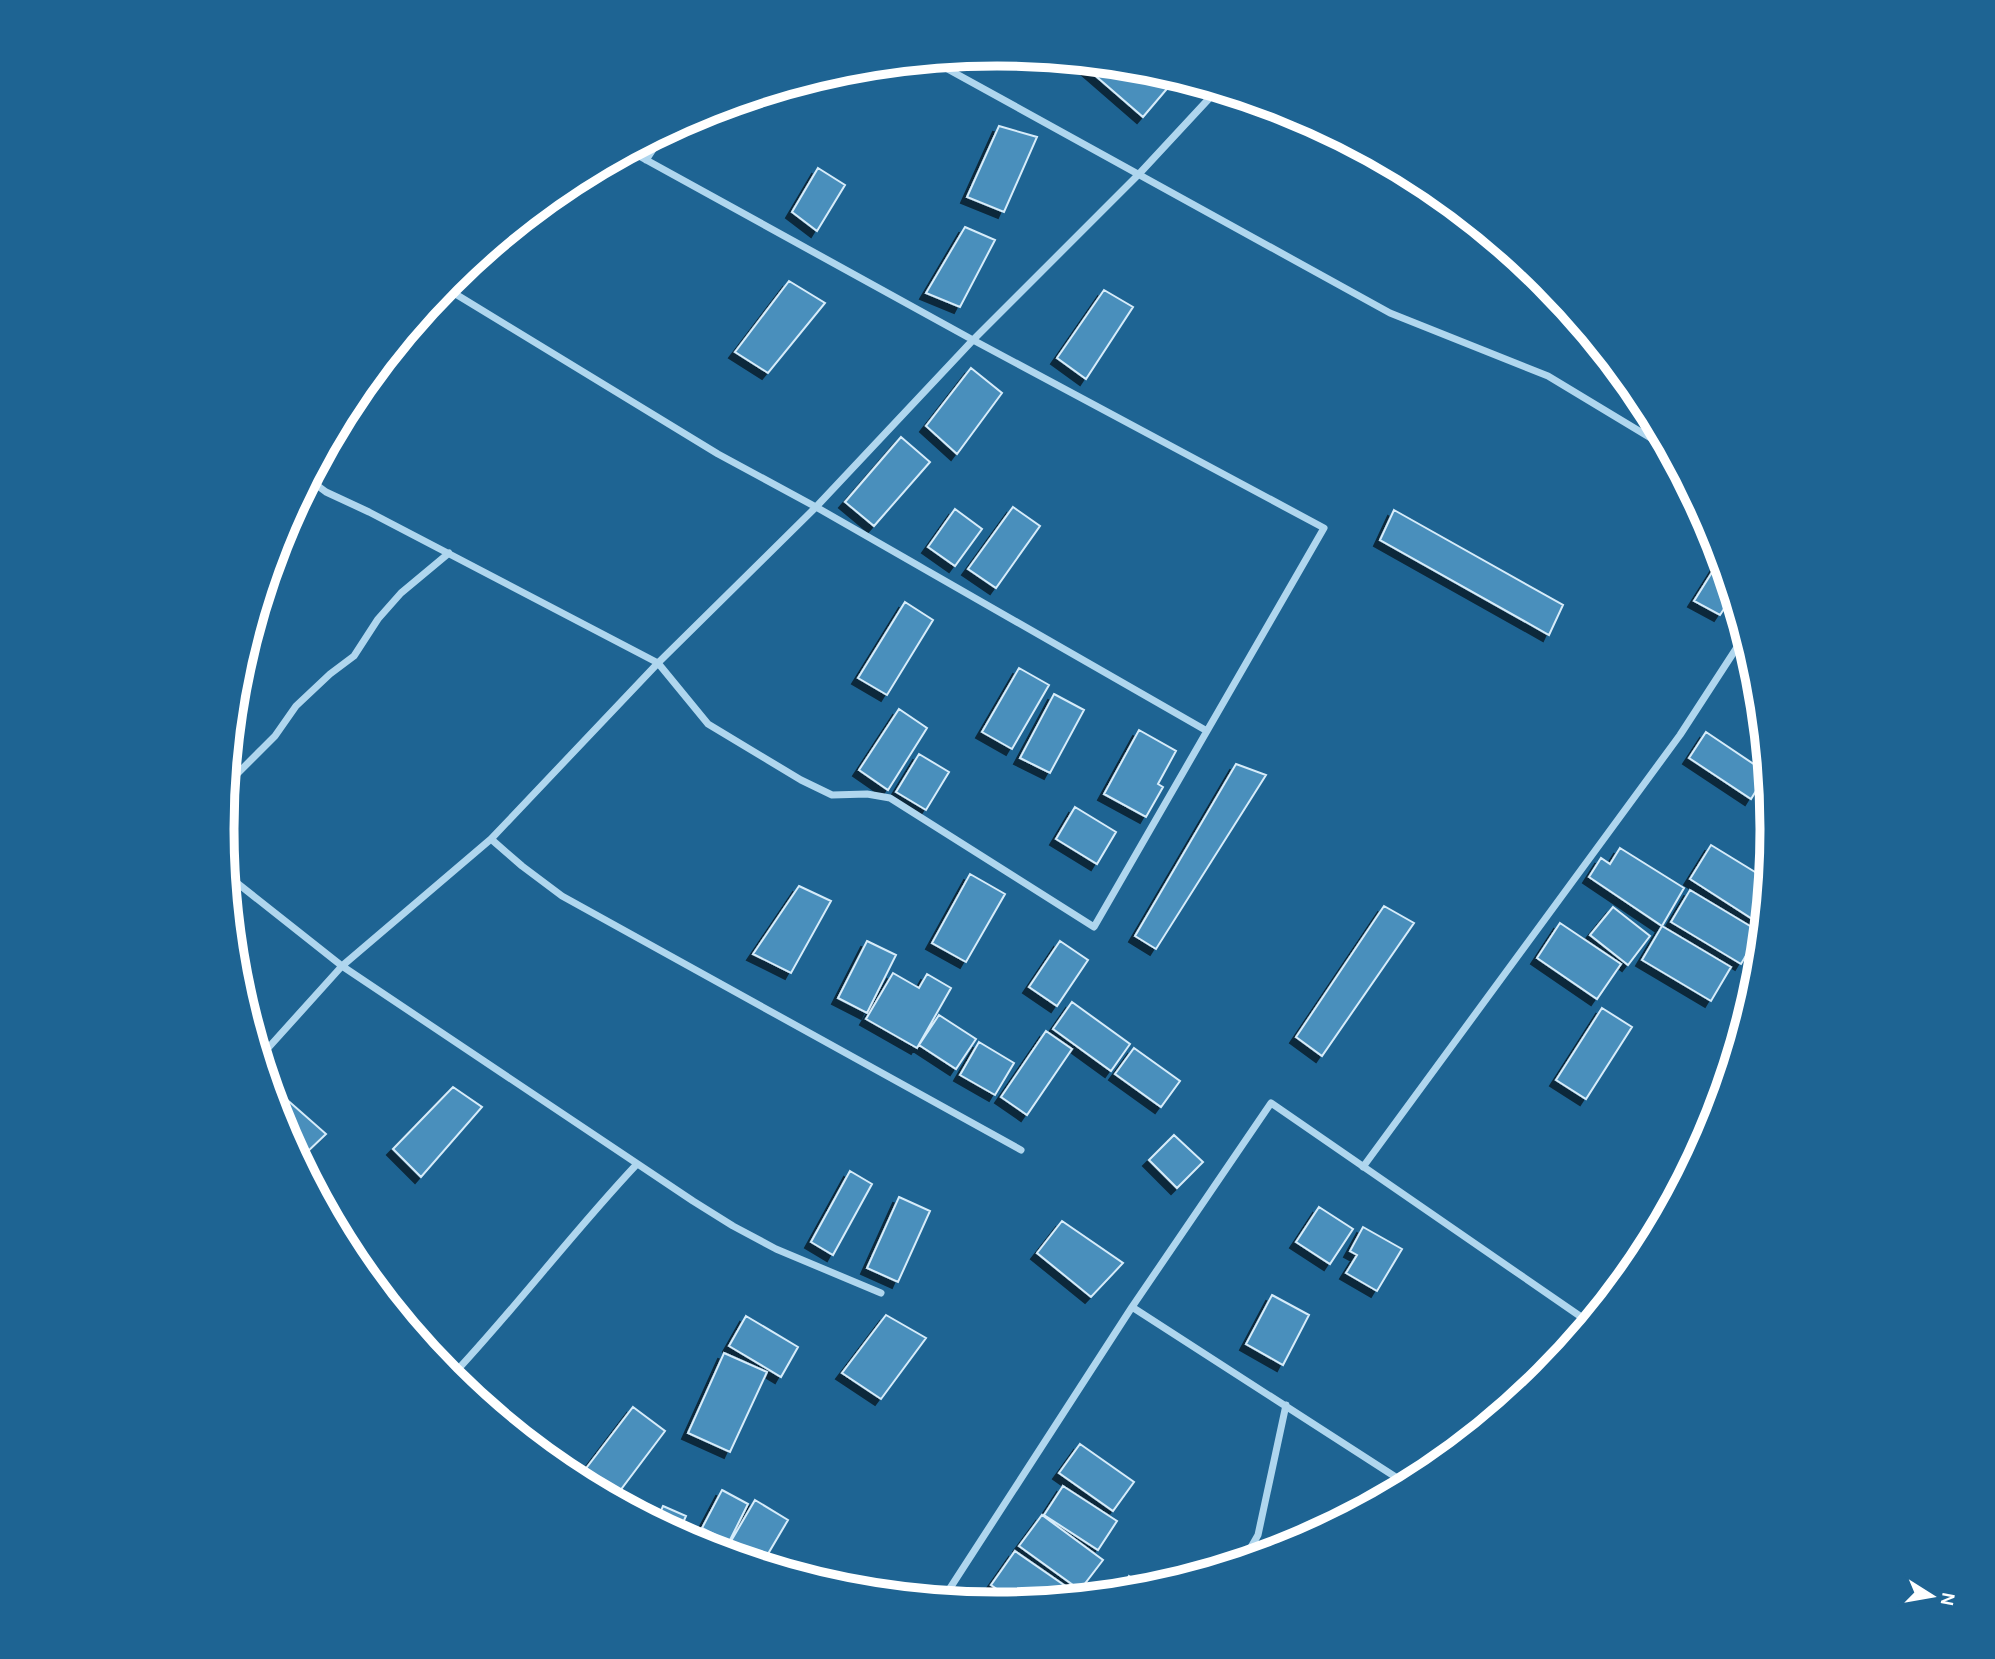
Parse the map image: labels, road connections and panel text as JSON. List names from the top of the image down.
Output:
{
  "north": "right"
}
